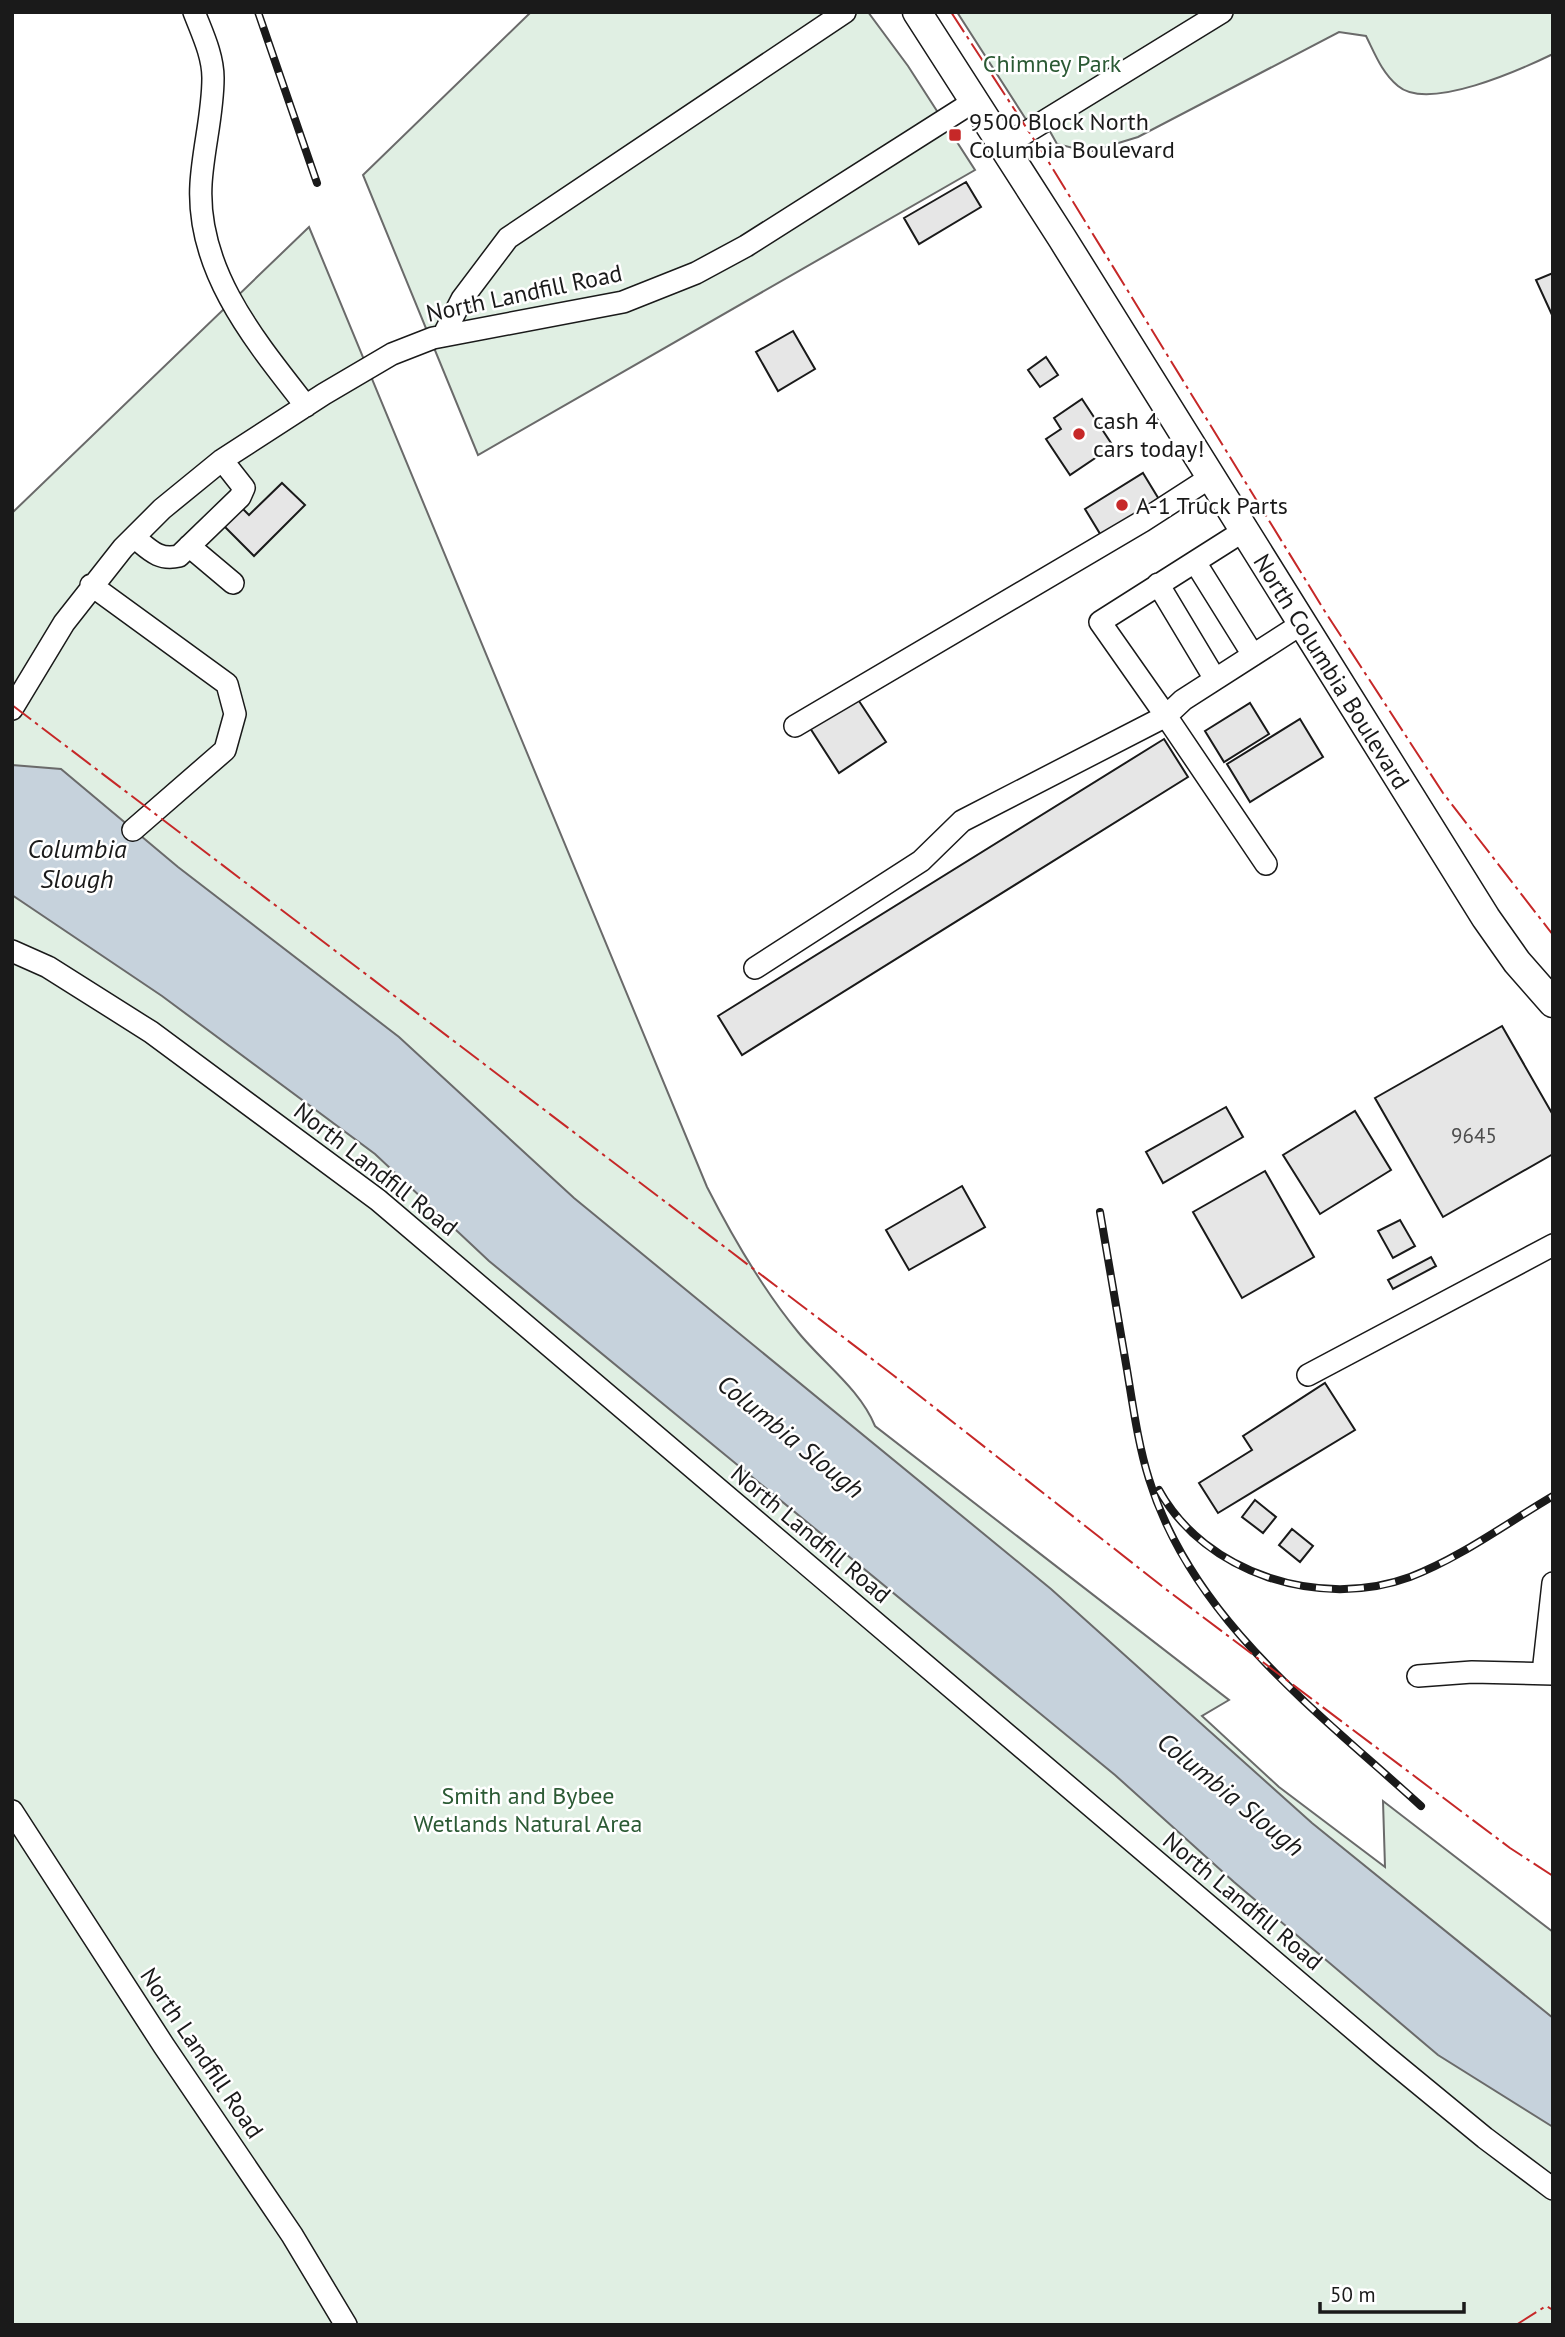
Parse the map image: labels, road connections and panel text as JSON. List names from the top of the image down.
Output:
{
  "streets": {
    "main road": ["North Columbia Boulevard"],
    "street": ["North Landfill Road"]
  },
  "crossings": [
    ["North Landfill Road", "North Columbia Boulevard"]
  ],
  "water": ["Columbia Slough"],
  "parks": ["Chimney Park", "Smith and Bybee Wetlands Natural Area"],
  "places": {
    "transit": ["9500 Block North Columbia Boulevard"],
    "other": ["cash 4 cars today!", "A-1 Truck Parts"]
  },
  "house_numbers": ["9645"],
  "scale_bar": "50 m"
}
